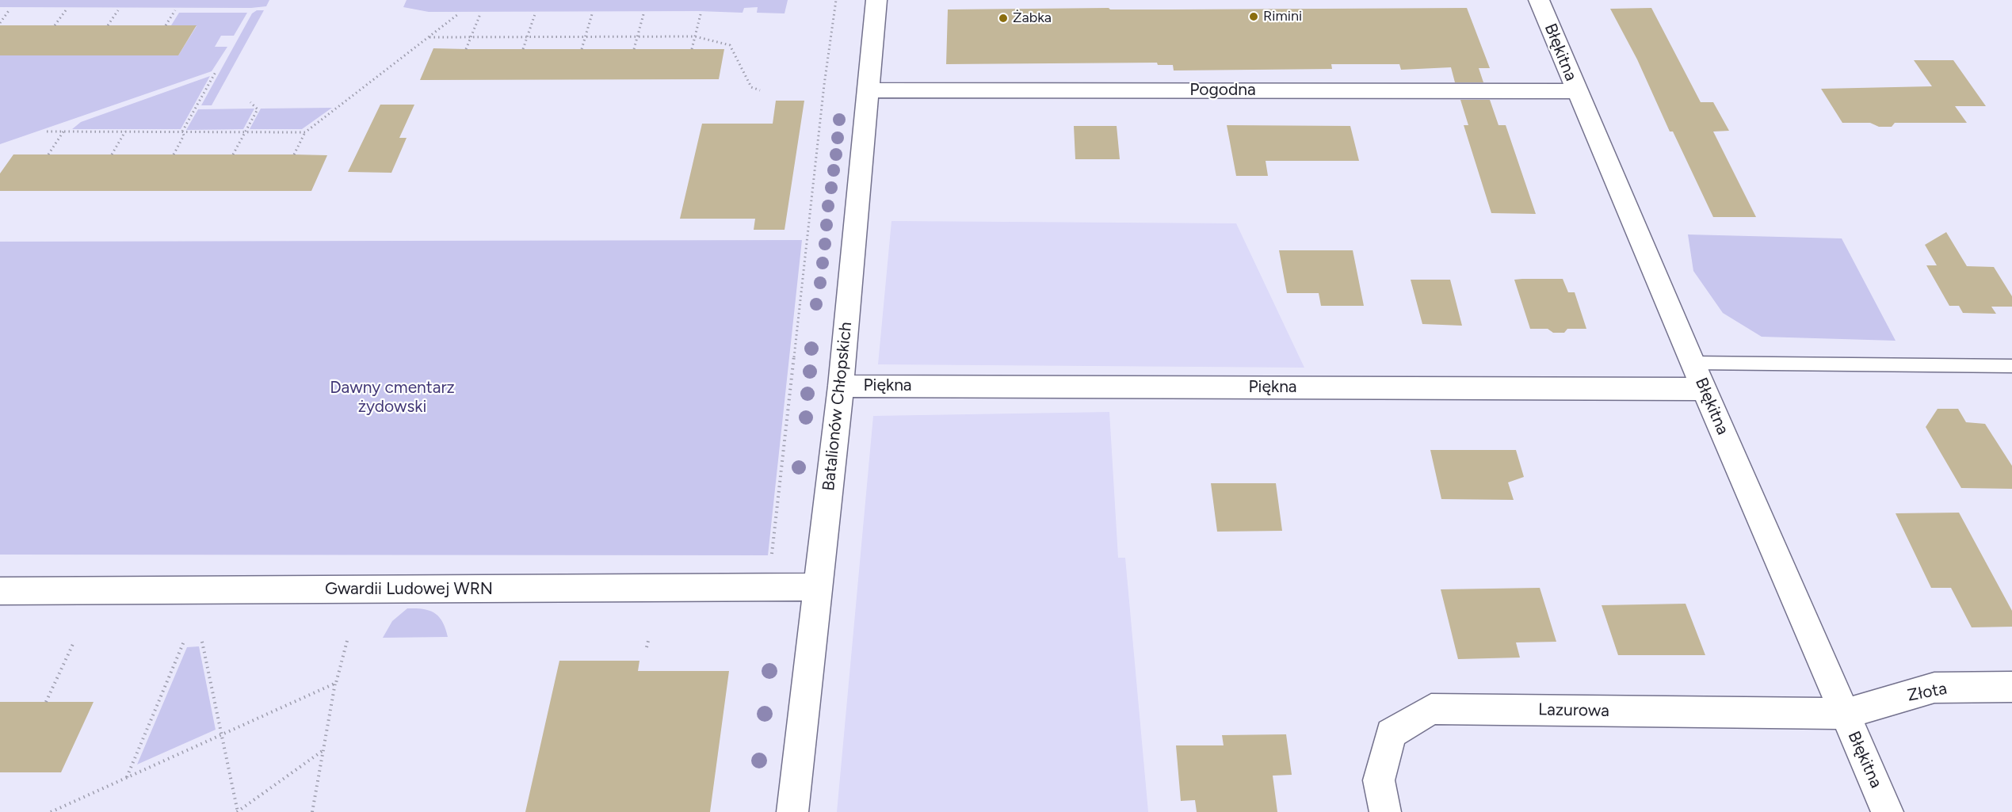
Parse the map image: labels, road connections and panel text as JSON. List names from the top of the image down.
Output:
{
  "streets": {
    "street": [
      "Błękitna",
      "Pogodna",
      "Piękna",
      "Batalionów Chłopskich",
      "Gwardii Ludowej WRN",
      "Złota",
      "Lazurowa"
    ]
  },
  "crossings": [
    ["Błękitna", "Pogodna"],
    ["Błękitna", "Piękna"],
    ["Błękitna", "Złota"],
    ["Błękitna", "Lazurowa"],
    ["Pogodna", "Batalionów Chłopskich"],
    ["Piękna", "Batalionów Chłopskich"],
    ["Batalionów Chłopskich", "Gwardii Ludowej WRN"],
    ["Złota", "Lazurowa"]
  ],
  "parks": ["Dawny cmentarz żydowski"],
  "places": ["Rimini", "Żabka"]
}
